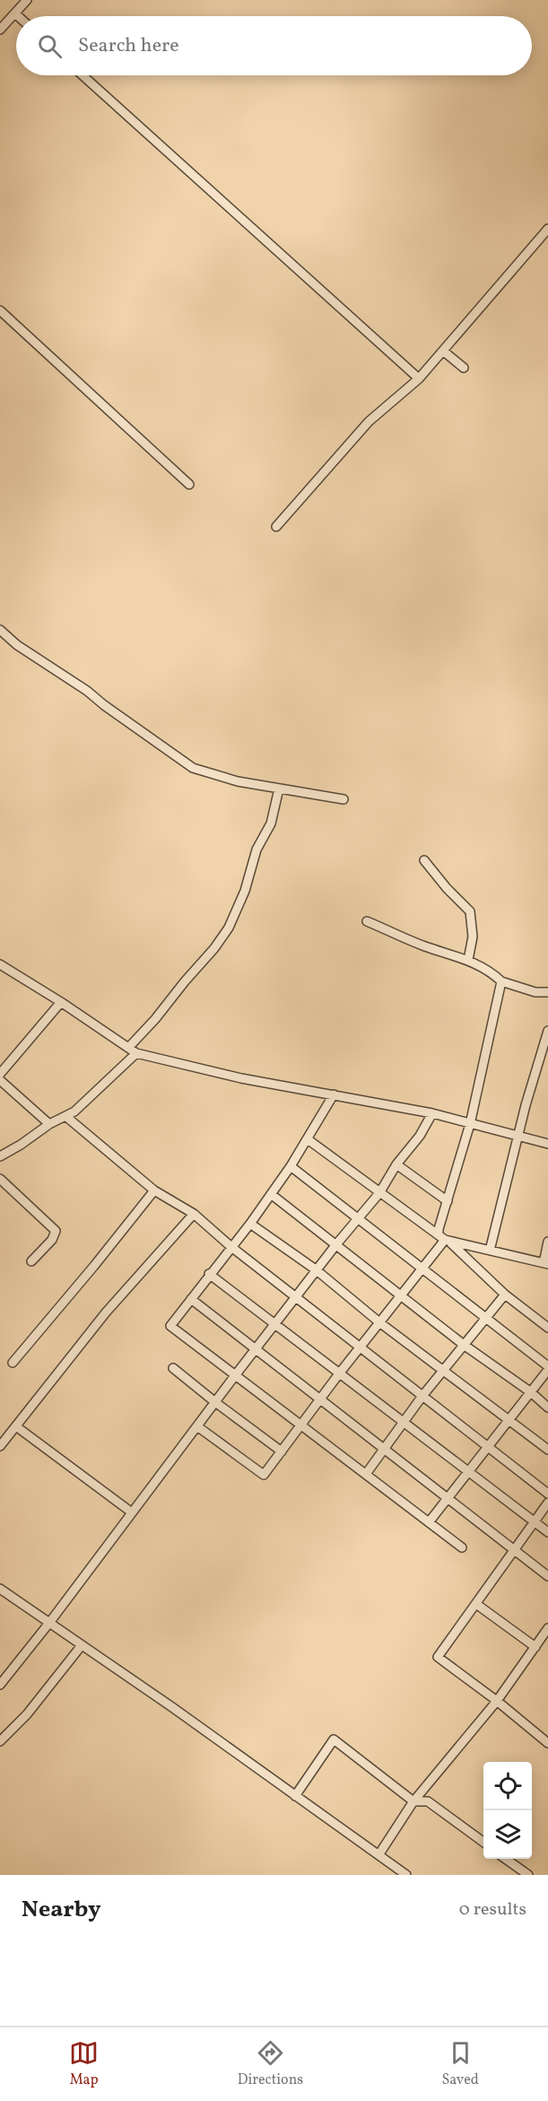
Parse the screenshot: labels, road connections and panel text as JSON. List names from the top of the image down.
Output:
{
  "page": {
    "search": "Search here",
    "heading": ["Nearby", "0 results"],
    "nav": ["Map", "Directions", "Saved"]
  }
}
